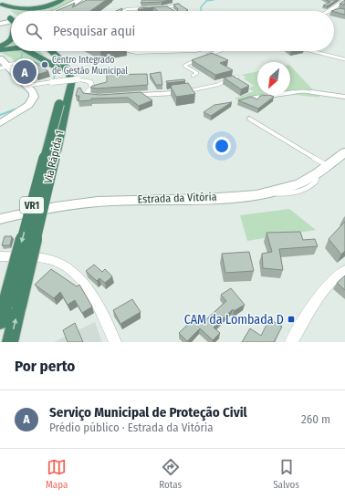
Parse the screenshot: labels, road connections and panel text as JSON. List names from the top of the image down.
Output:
{
  "streets": {
    "highway": ["Via Rápida 1", "VR1"],
    "main road": ["Estrada da Vitória"]
  },
  "places": {
    "other": ["Centro Integrado de Gestão Municipal"],
    "transit": ["CAM da Lombada D"]
  },
  "north": "bottom left",
  "page": {
    "search": "Pesquisar aqui",
    "pins": "A",
    "heading": "Por perto",
    "list": [
      {
        "mark": "A",
        "name": "Serviço Municipal de Proteção Civil",
        "note": "Prédio público · Estrada da Vitória",
        "value": "260 m"
      }
    ],
    "nav": ["Mapa", "Rotas", "Salvos"]
  }
}
